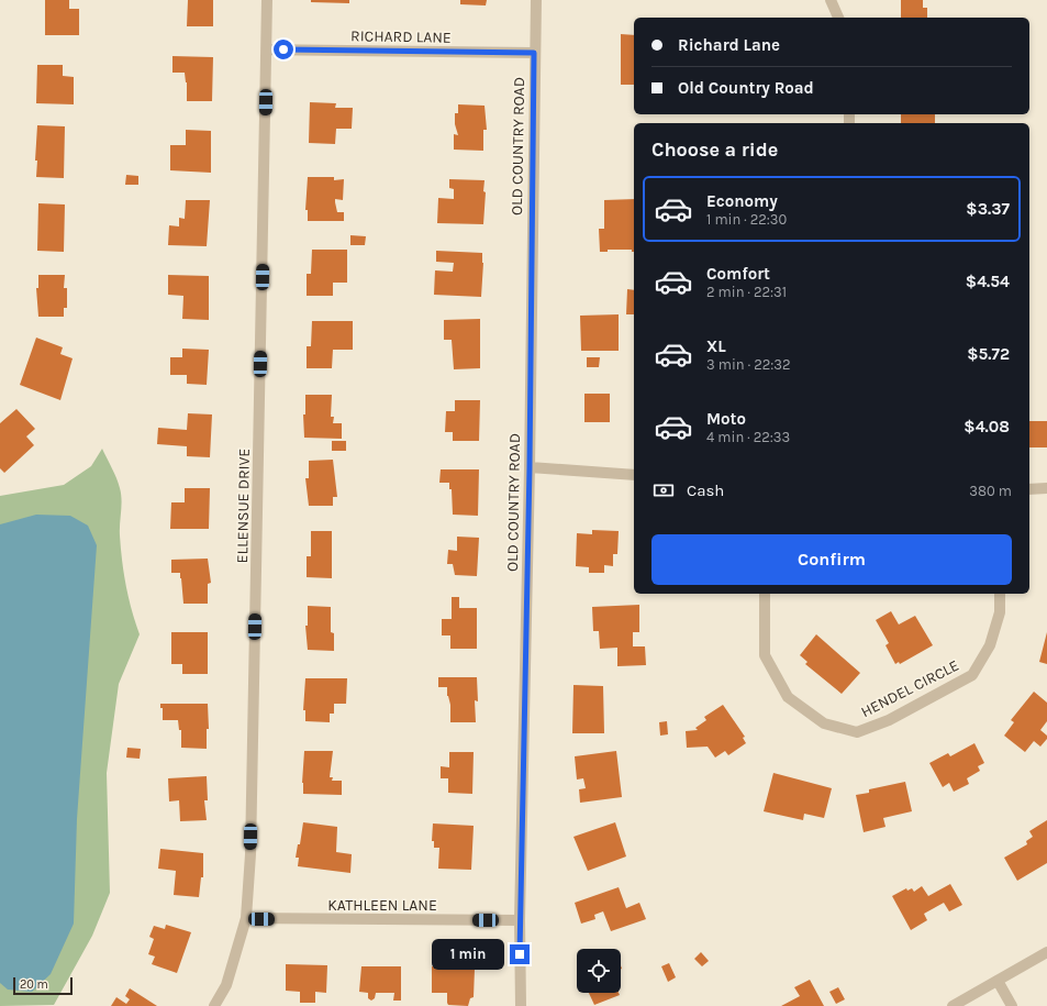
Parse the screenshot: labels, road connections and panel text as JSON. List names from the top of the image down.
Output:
{
  "streets": {
    "street": [
      "RICHARD LANE",
      "OLD COUNTRY ROAD",
      "ELLENSUE DRIVE",
      "HENDEL CIRCLE",
      "KATHLEEN LANE"
    ]
  },
  "crossings": [
    ["RICHARD LANE", "OLD COUNTRY ROAD"],
    ["RICHARD LANE", "ELLENSUE DRIVE"],
    ["OLD COUNTRY ROAD", "KATHLEEN LANE"],
    ["ELLENSUE DRIVE", "KATHLEEN LANE"]
  ],
  "scale_bar": "20 m",
  "page": {
    "banner": ["Richard Lane", "Old Country Road"],
    "heading": "Choose a ride",
    "list": [
      {
        "name": "Economy",
        "note": "1 min · 22:30",
        "value": "$3.37"
      },
      {
        "name": "Comfort",
        "note": "2 min · 22:31",
        "value": "$4.54"
      },
      {
        "name": "XL",
        "note": "3 min · 22:32",
        "value": "$5.72"
      },
      {
        "name": "Moto",
        "note": "4 min · 22:33",
        "value": "$4.08"
      }
    ],
    "pay": ["Cash", "380 m"],
    "buttons": "Confirm",
    "bubble": "1 min",
    "scale": "20 m"
  }
}
